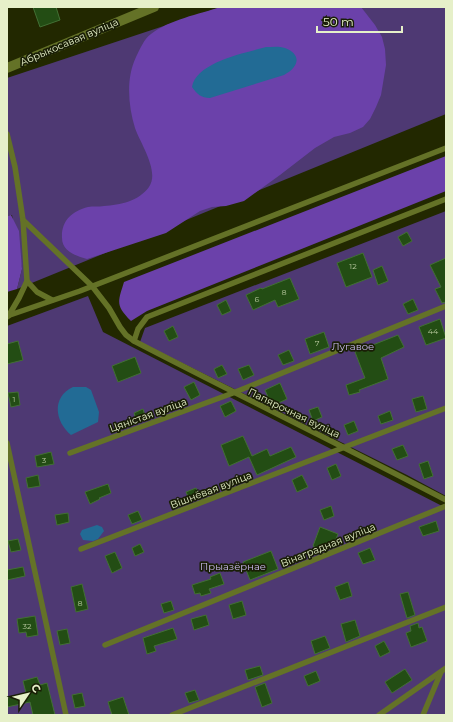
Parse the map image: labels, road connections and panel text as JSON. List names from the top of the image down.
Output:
{
  "streets": {
    "street": ["Абрыкосавая вуліца"],
    "lane": [
      "Папярочная вуліца",
      "Цяністая вуліца",
      "Вішнёвая вуліца",
      "Вінаградная вуліца"
    ]
  },
  "crossings": [
    ["Папярочная вуліца", "Цяністая вуліца"],
    ["Папярочная вуліца", "Вішнёвая вуліца"]
  ],
  "parks": ["Лугавое", "Прыазёрнае"],
  "house_numbers": [
    "12",
    "8",
    "6",
    "44",
    "7",
    "1",
    "3",
    "8",
    "32"
  ],
  "scale_bar": "50 m",
  "north": "top right"
}
